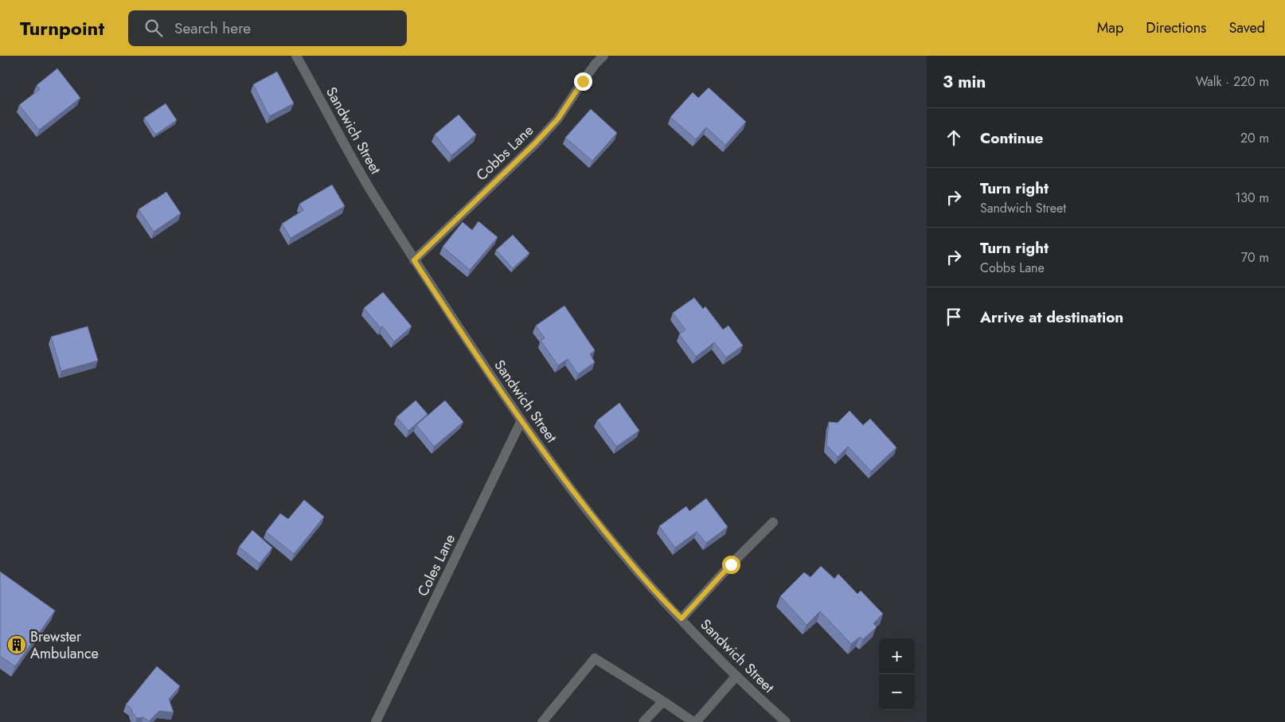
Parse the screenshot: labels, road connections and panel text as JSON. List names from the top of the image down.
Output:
{
  "streets": {
    "street": ["Sandwich Street", "Cobbs Lane", "Coles Lane"]
  },
  "crossings": [
    ["Sandwich Street", "Cobbs Lane"],
    ["Sandwich Street", "Coles Lane"]
  ],
  "places": {
    "building": ["Brewster Ambulance"]
  },
  "page": {
    "header": "Turnpoint",
    "search": "Search here",
    "nav": ["Map", "Directions", "Saved"],
    "heading": ["3 min", "Walk · 220 m"],
    "list": [
      ["Continue", "20 m"],
      ["Turn right", "Sandwich Street", "130 m"],
      ["Turn right", "Cobbs Lane", "70 m"],
      "Arrive at destination"
    ],
    "map_buttons": ["+", "−"]
  }
}
